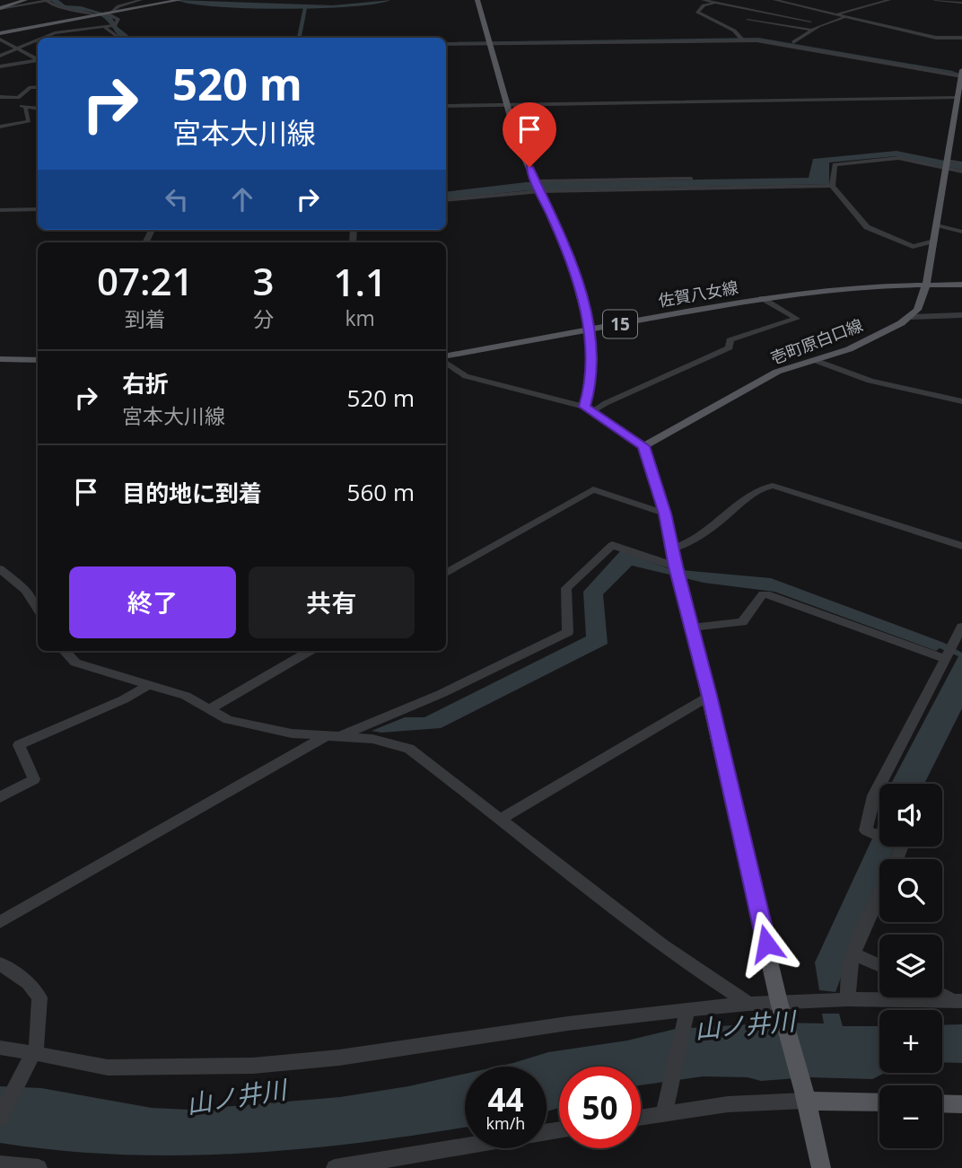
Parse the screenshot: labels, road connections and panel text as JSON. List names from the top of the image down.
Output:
{
  "streets": {
    "main road": ["佐賀八女線", "15", "壱町原白口線"]
  },
  "water": ["山ノ井川"],
  "page": {
    "turn": ["520 m", "宮本大川線"],
    "eta": [
      "07:21",
      "到着",
      "3",
      "分",
      "1.1",
      "km"
    ],
    "list": [
      {
        "name": "右折",
        "note": "宮本大川線",
        "value": "520 m"
      },
      {
        "name": "目的地に到着",
        "value": "560 m"
      }
    ],
    "buttons": ["終了", "共有"],
    "map_buttons": ["+", "−"],
    "speed": "44 km/h",
    "limit": "50"
  }
}
